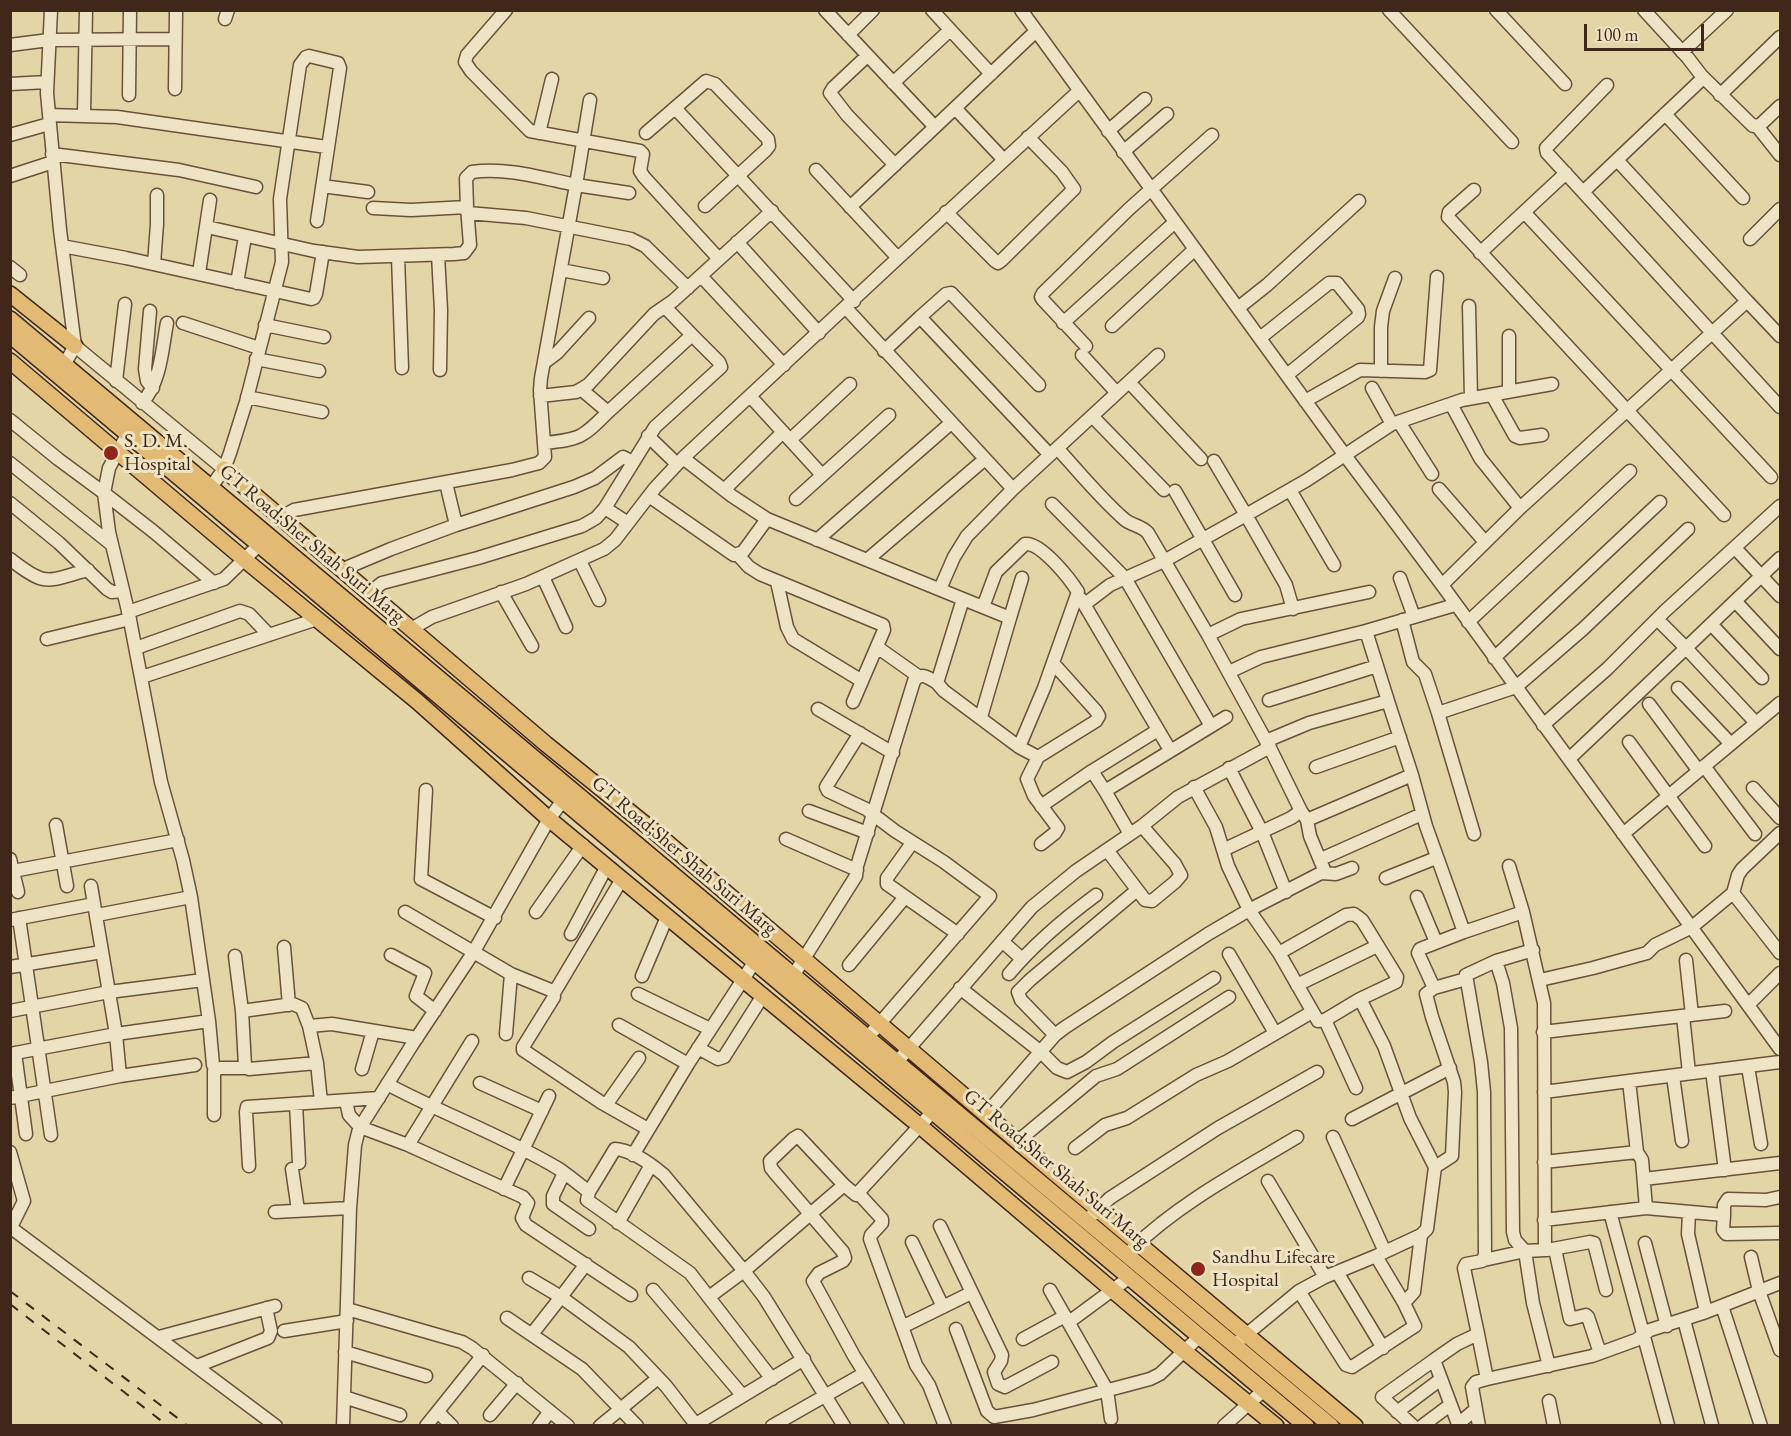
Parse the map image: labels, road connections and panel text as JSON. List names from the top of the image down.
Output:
{
  "streets": {
    "main road": ["GT Road;Sher Shah Suri Marg"]
  },
  "places": ["S. D. M. Hospital", "Sandhu Lifecare Hospital"],
  "scale_bar": "100 m"
}
